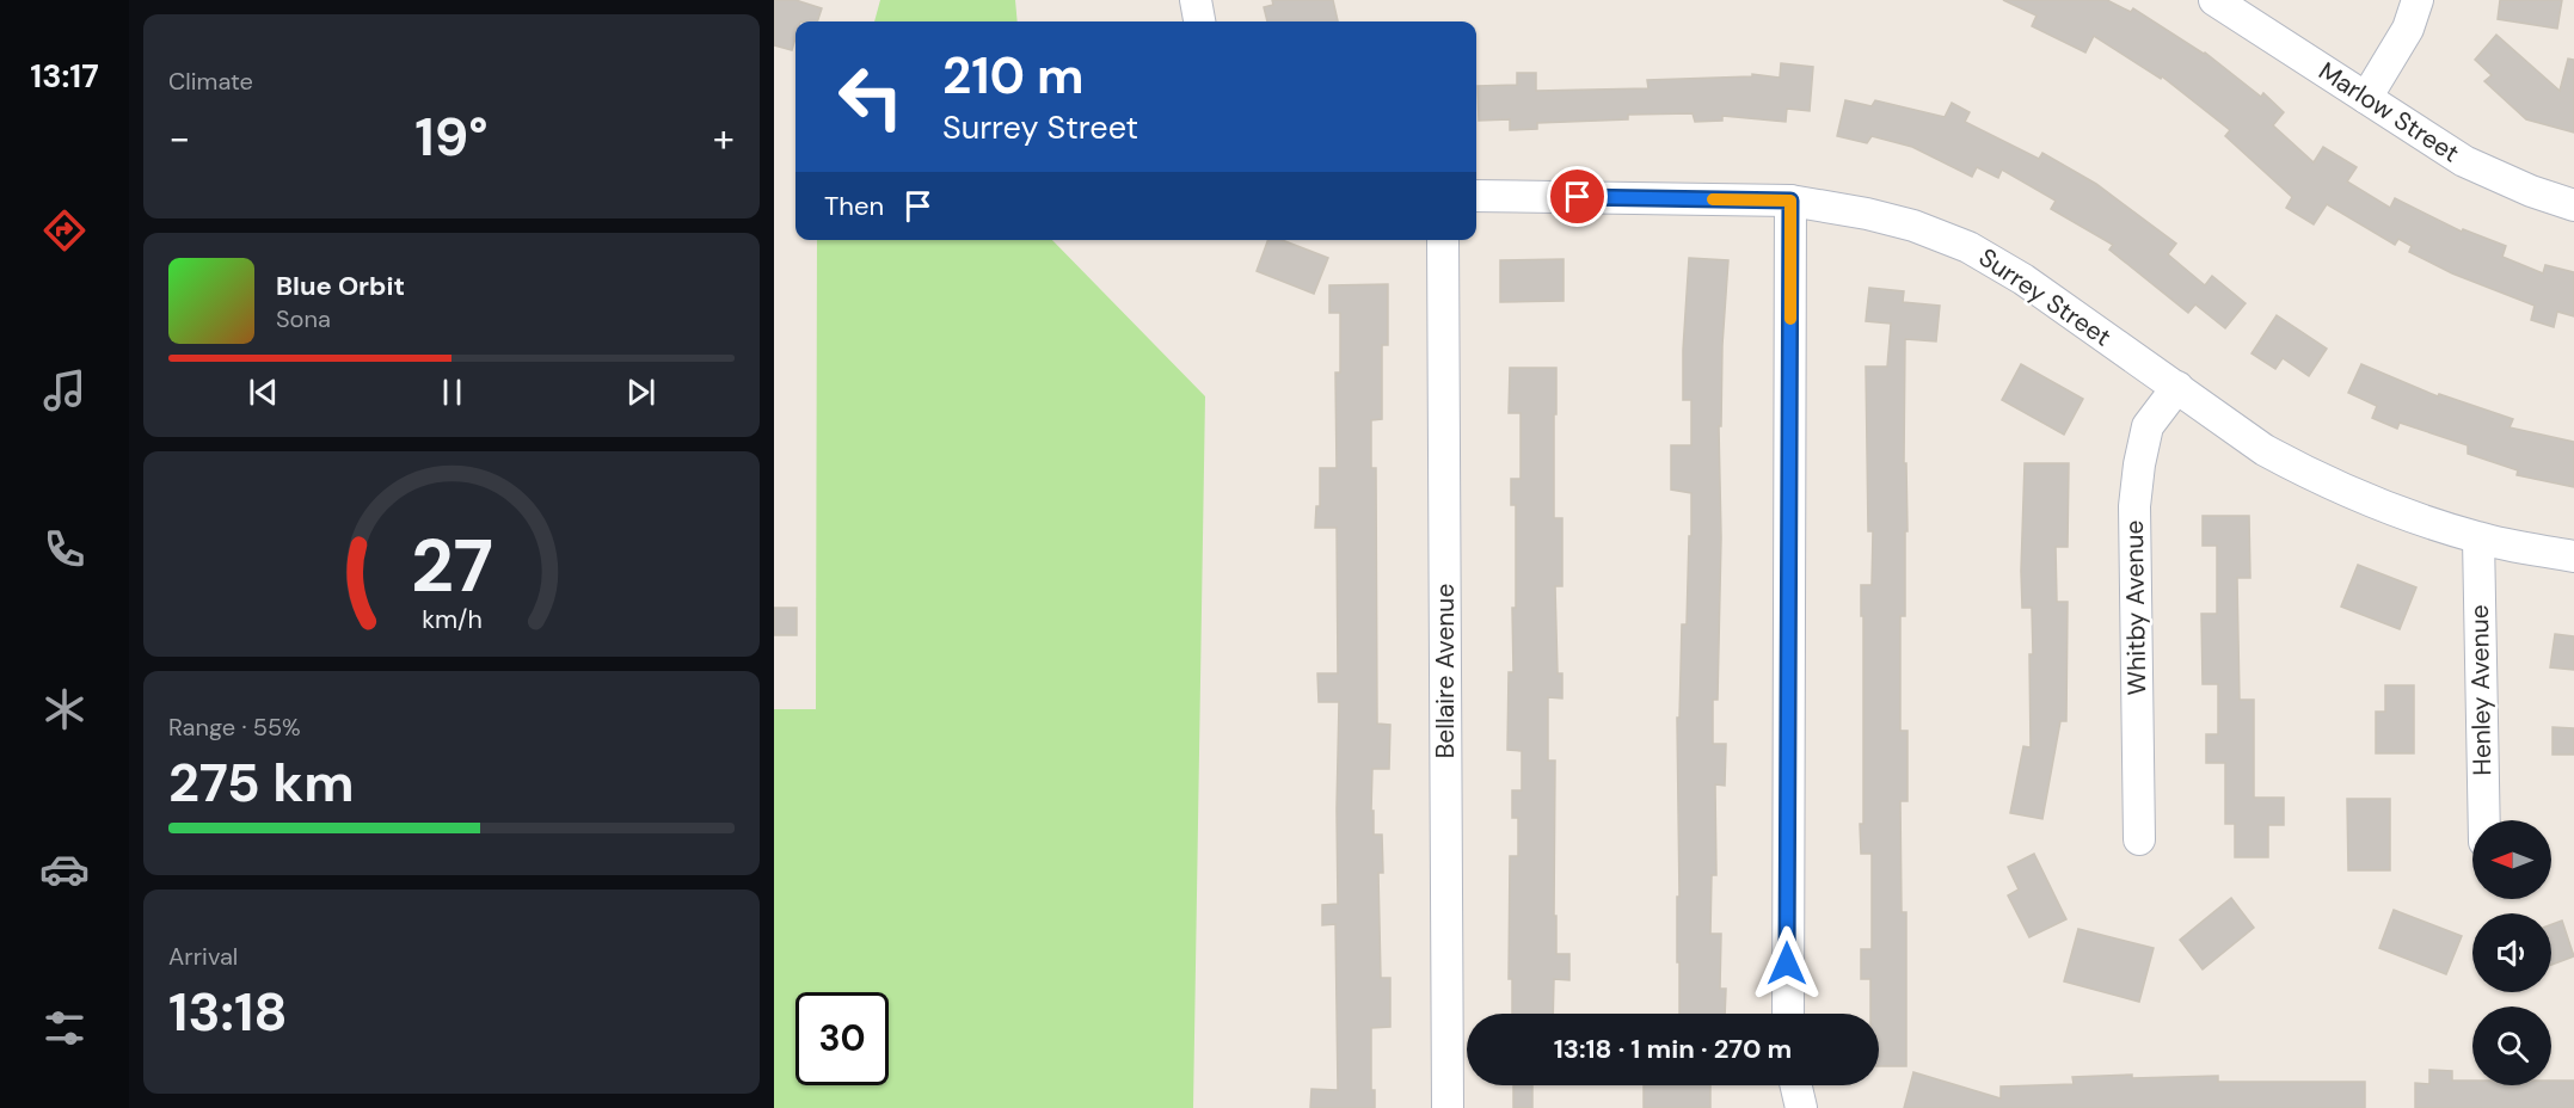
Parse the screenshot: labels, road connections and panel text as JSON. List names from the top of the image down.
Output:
{
  "streets": {
    "street": [
      "Marlow Street",
      "Surrey Street",
      "Whitby Avenue",
      "Bellaire Avenue",
      "Henley Avenue"
    ]
  },
  "crossings": [
    ["Surrey Street", "Whitby Avenue"],
    ["Surrey Street", "Henley Avenue"]
  ],
  "north": "left",
  "page": {
    "tabs": "13:17",
    "tile": [
      "Climate",
      ["Range · 55%", "275 km"],
      ["Arrival", "13:18"]
    ],
    "turn": ["210 m", "Surrey Street"],
    "heat": ["−", "19°", "+"],
    "then": "Then",
    "song": ["Blue Orbit", "Sona"],
    "limit": "30",
    "trip": "13:18 · 1 min · 270 m",
    "gauge": ["27", "km/h"]
  }
}
